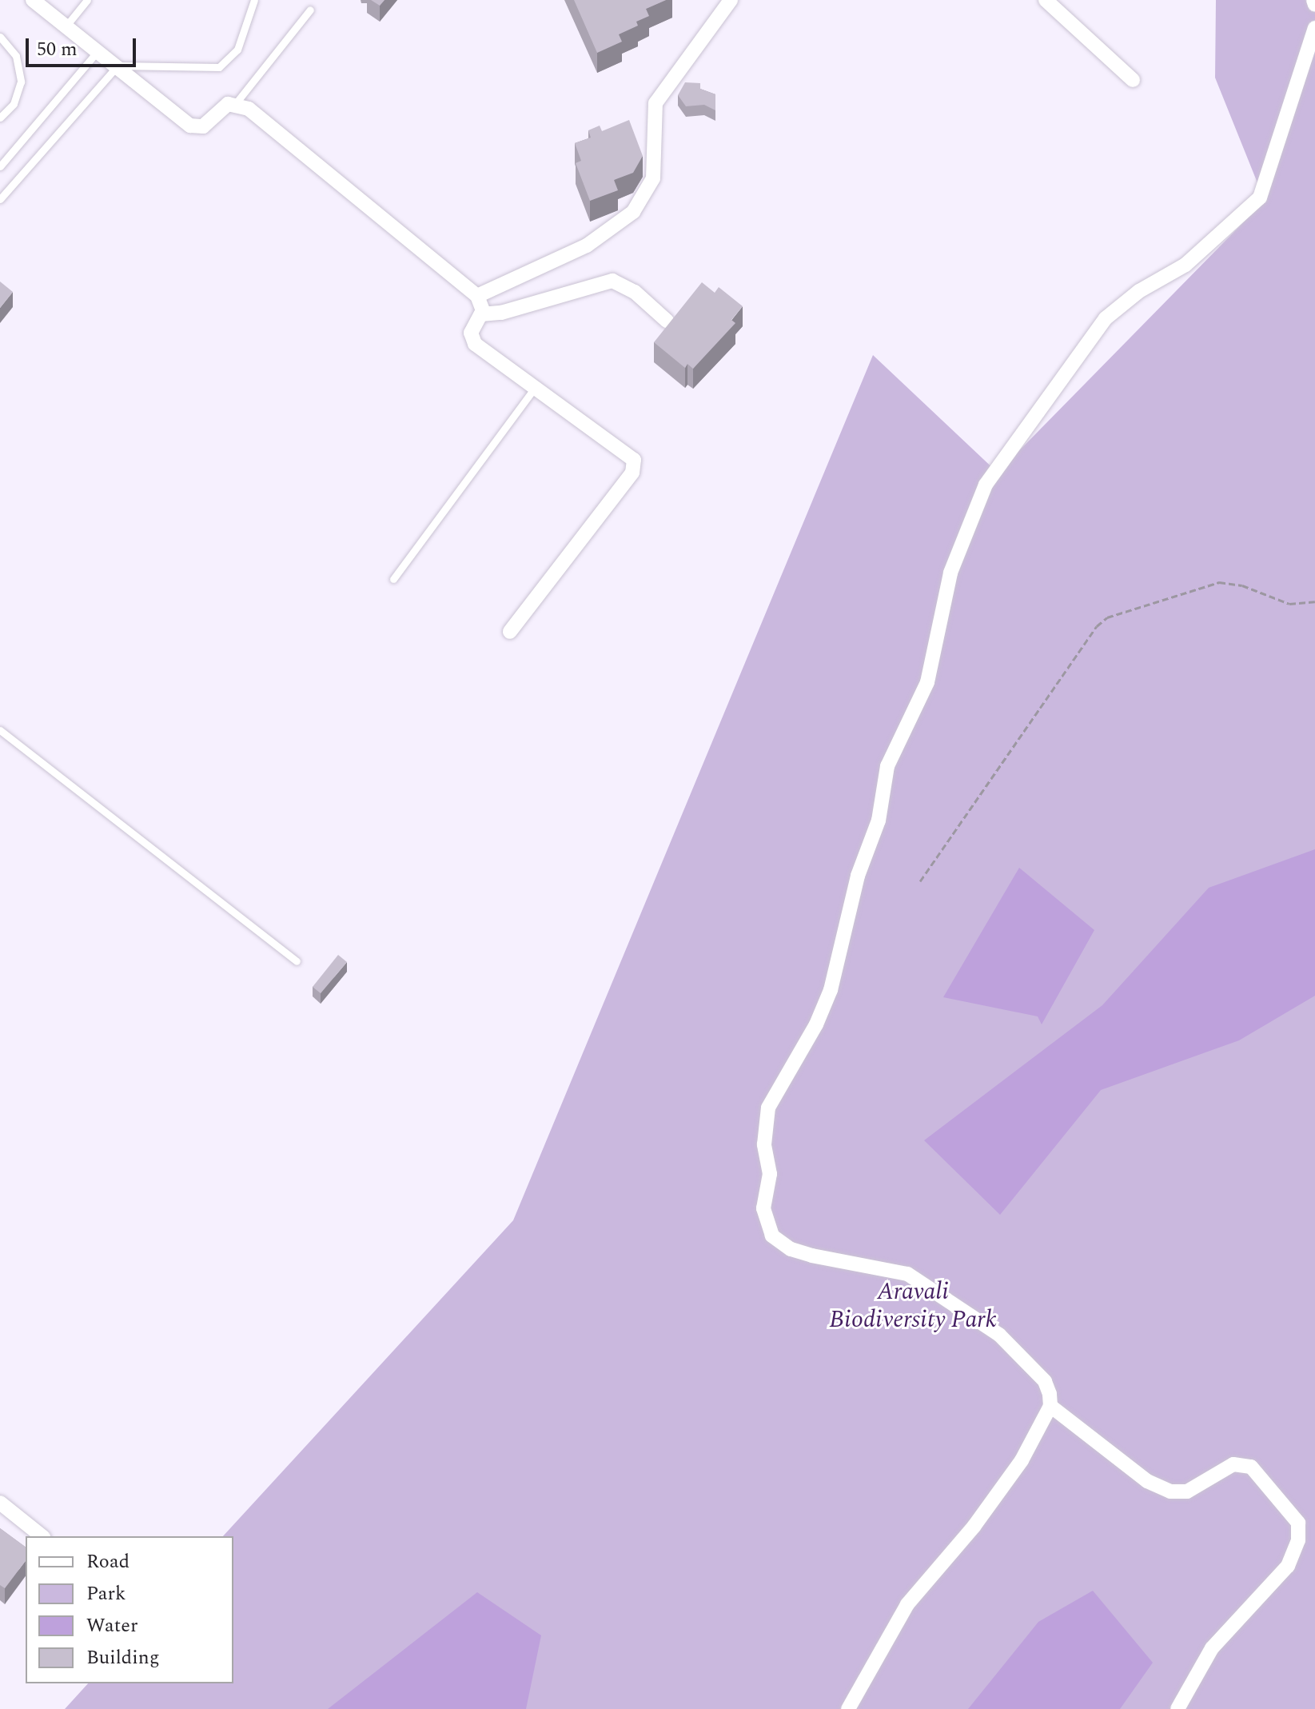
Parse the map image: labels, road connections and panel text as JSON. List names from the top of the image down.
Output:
{
  "parks": ["Aravali Biodiversity Park"],
  "legend": [
    "Road",
    "Park",
    "Water",
    "Building"
  ],
  "scale_bar": "50 m"
}
